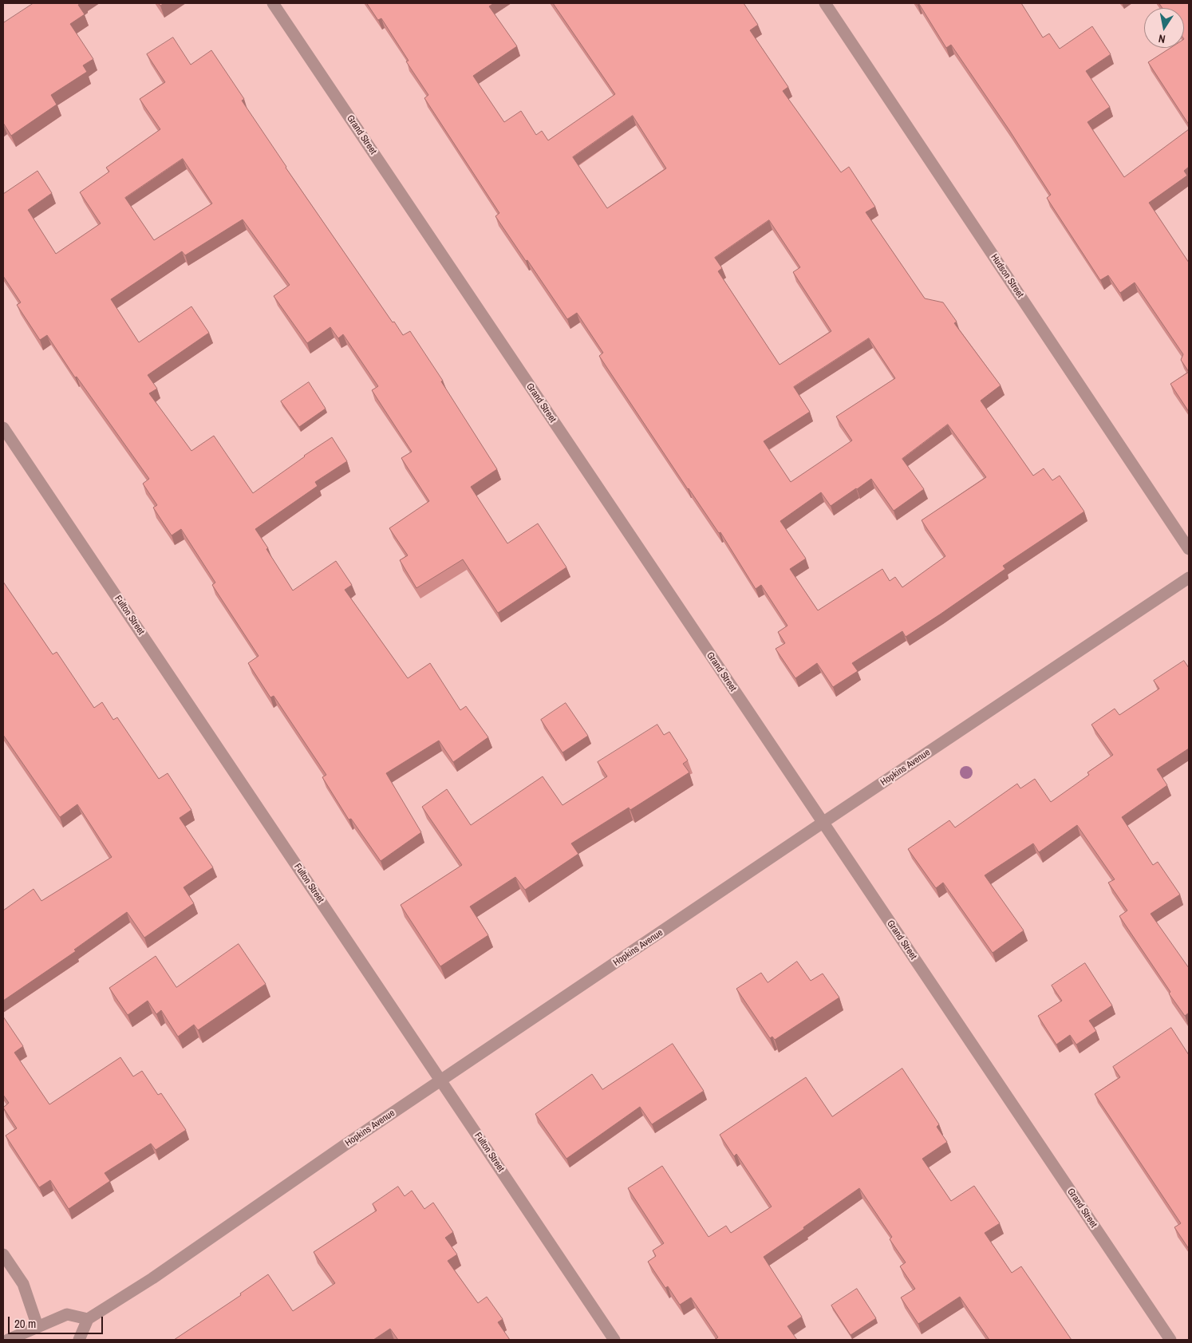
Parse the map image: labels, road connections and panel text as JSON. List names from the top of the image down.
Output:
{
  "streets": {
    "street": [
      "Grand Street",
      "Hudson Street",
      "Fulton Street",
      "Hopkins Avenue"
    ]
  },
  "crossings": [
    ["Grand Street", "Hopkins Avenue"],
    ["Fulton Street", "Hopkins Avenue"]
  ],
  "scale_bar": "20 m",
  "north": "bottom"
}
